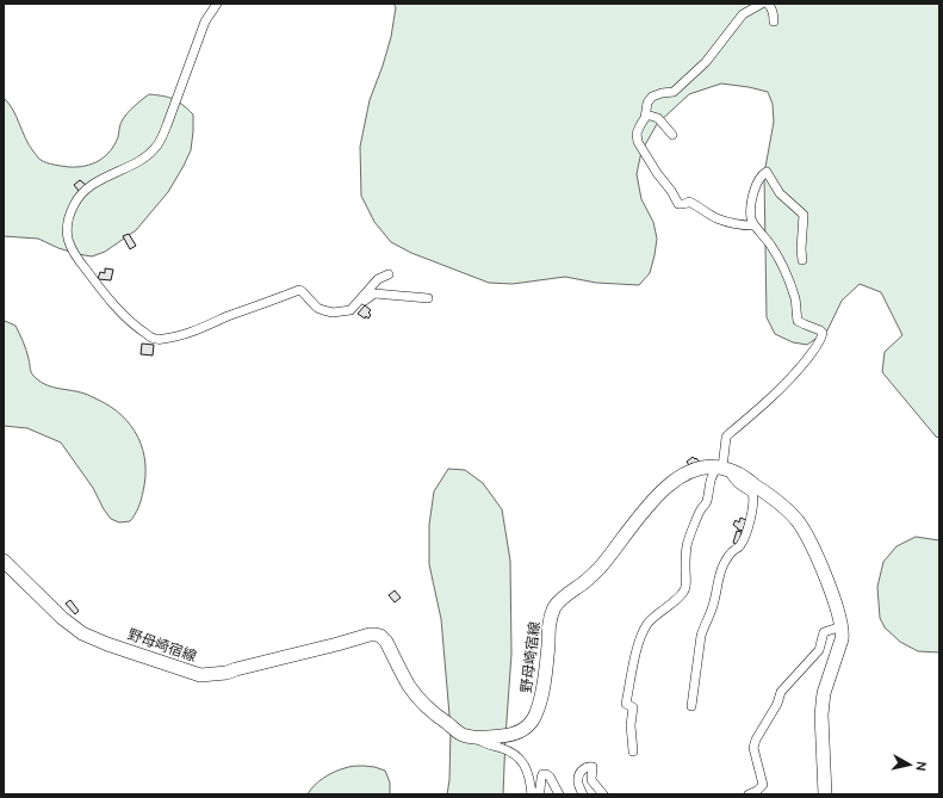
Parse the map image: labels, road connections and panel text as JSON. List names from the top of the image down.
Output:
{
  "streets": {
    "main road": ["野母崎宿線"]
  },
  "north": "right"
}
